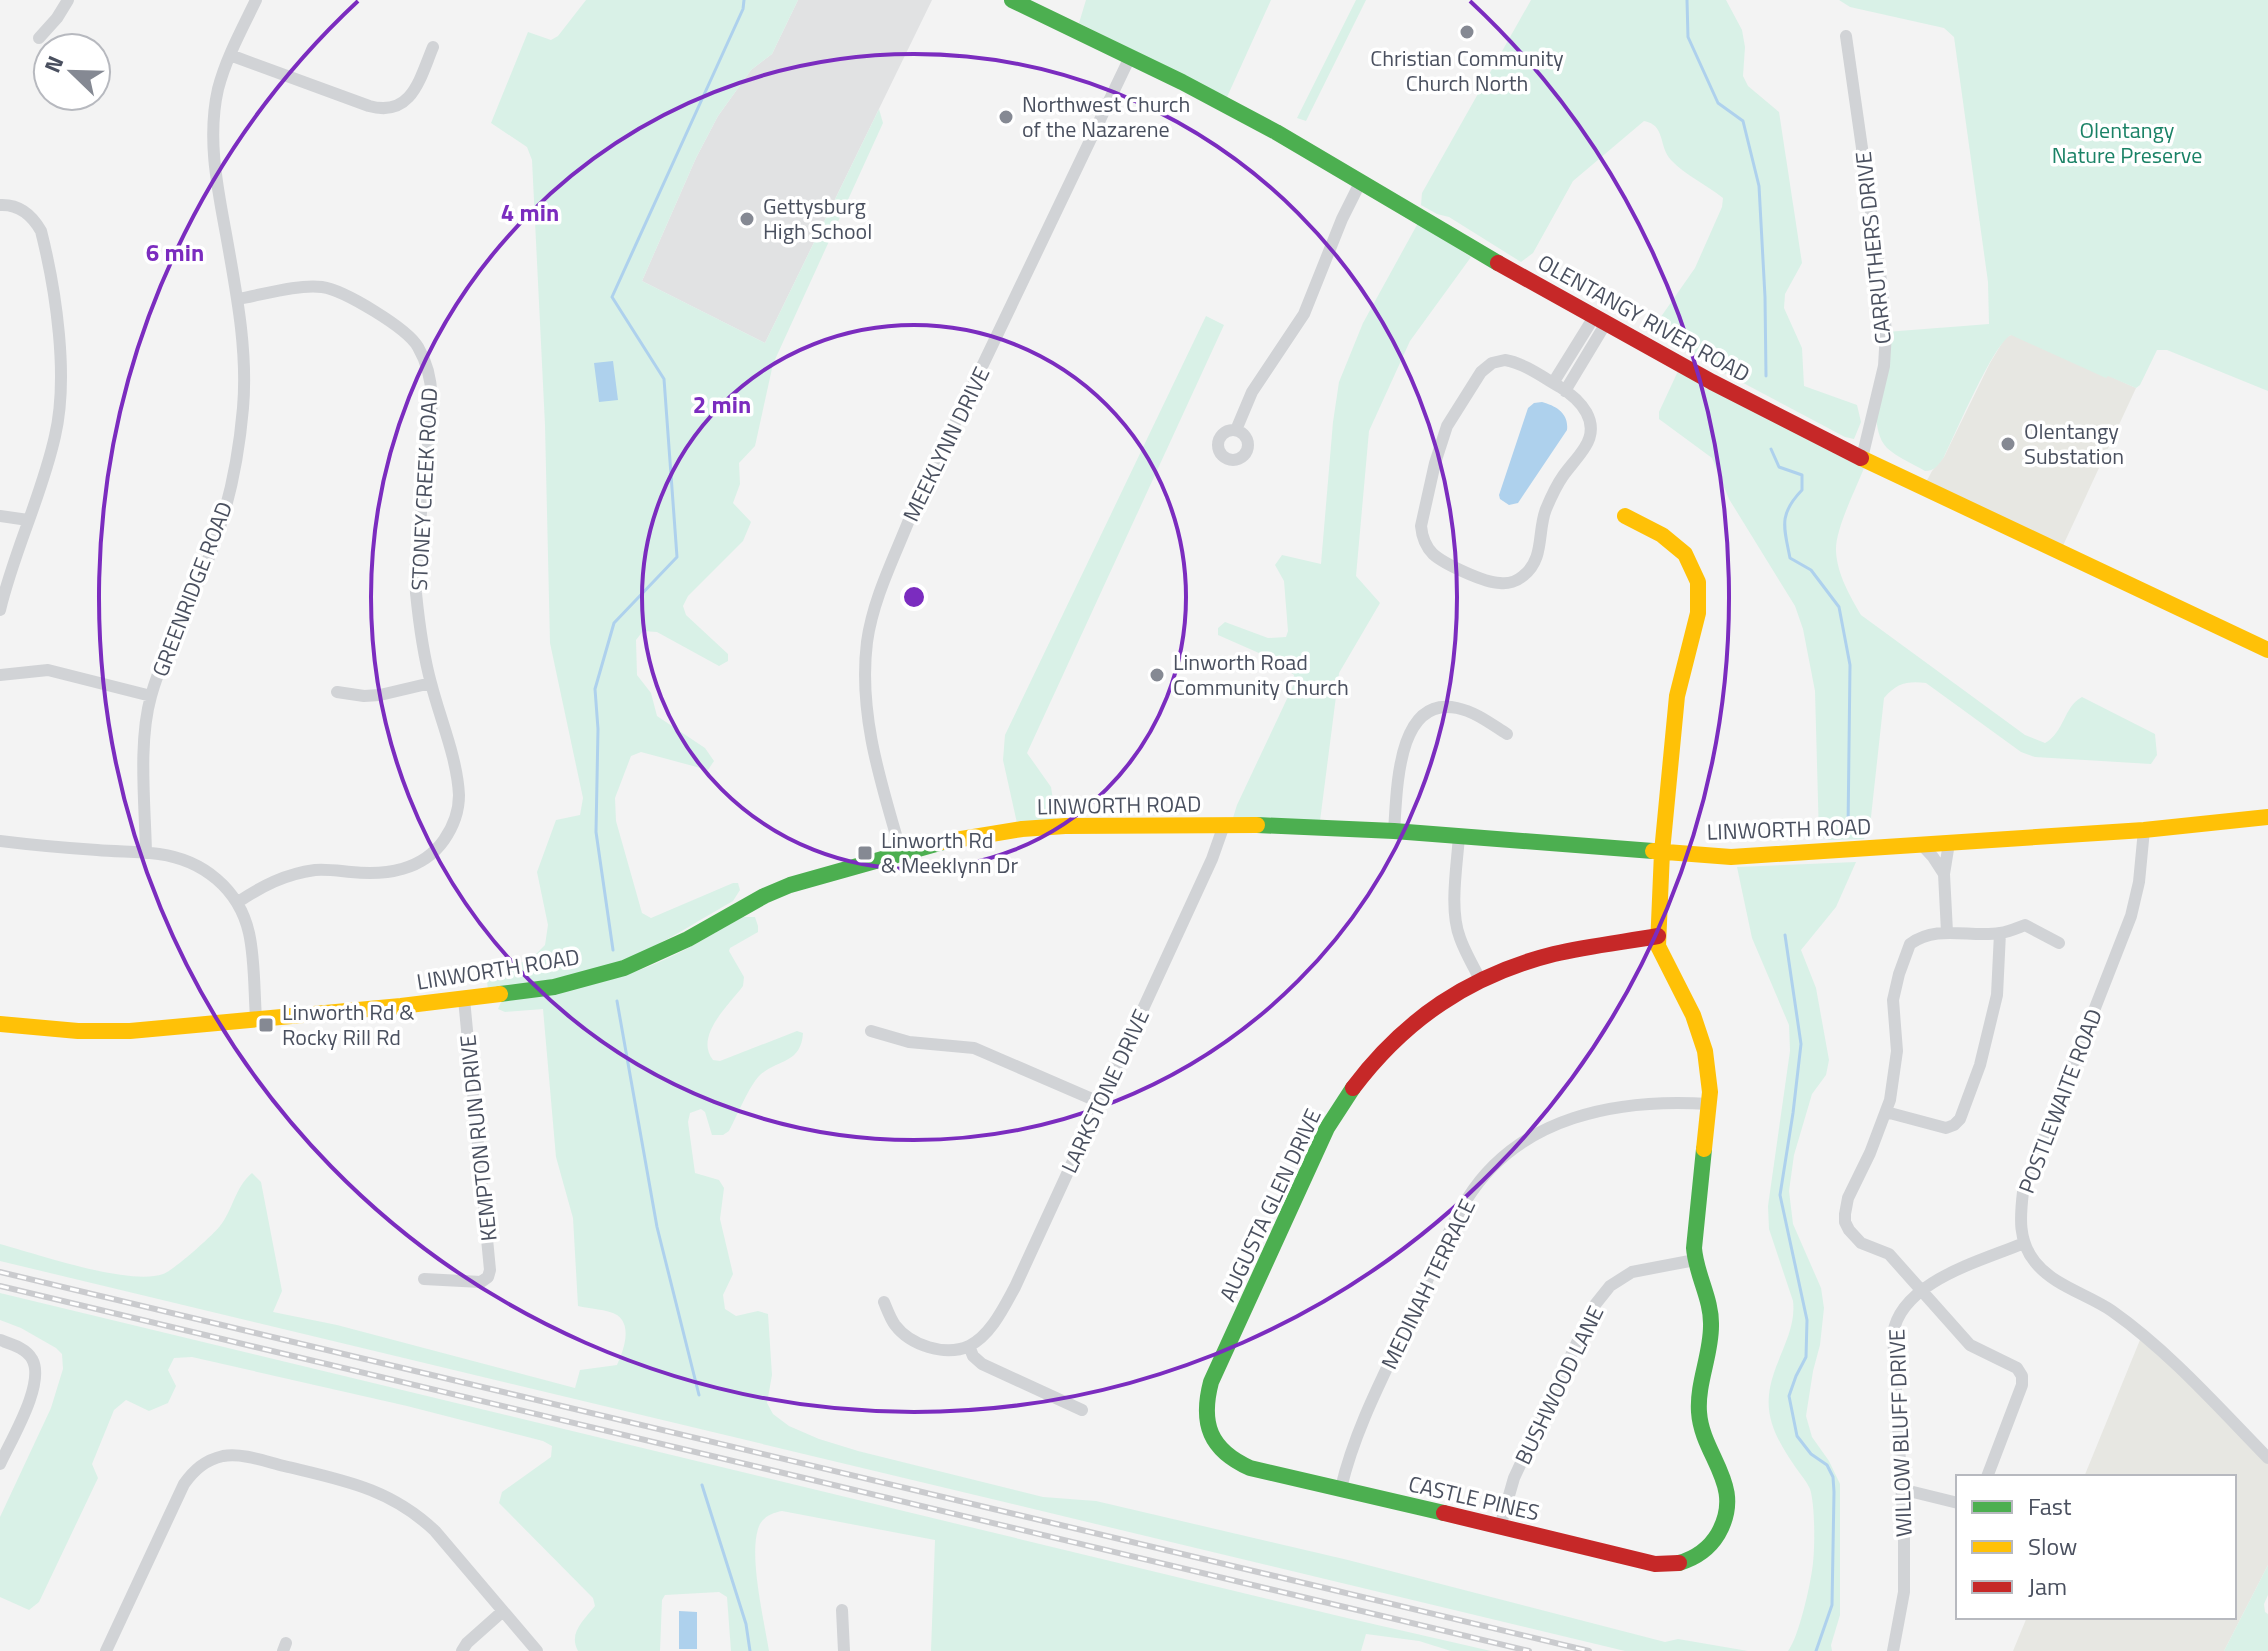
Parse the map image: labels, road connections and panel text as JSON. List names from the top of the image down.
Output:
{
  "streets": {
    "main road": [
      "OLENTANGY RIVER ROAD",
      "LINWORTH ROAD",
      "AUGUSTA GLEN DRIVE",
      "CASTLE PINES"
    ],
    "street": [
      "CARRUTHERS DRIVE",
      "MEEKLYNN DRIVE",
      "STONEY CREEK ROAD",
      "GREENRIDGE ROAD",
      "LARKSTONE DRIVE",
      "POSTLEWAITE ROAD",
      "KEMPTON RUN DRIVE",
      "MEDINAH TERRACE",
      "BUSHWOOD LANE",
      "WILLOW BLUFF DRIVE"
    ]
  },
  "crossings": [
    ["CARRUTHERS DRIVE", "OLENTANGY RIVER ROAD"],
    ["OLENTANGY RIVER ROAD", "MEEKLYNN DRIVE"],
    ["MEEKLYNN DRIVE", "LINWORTH ROAD"],
    ["STONEY CREEK ROAD", "GREENRIDGE ROAD"],
    ["LINWORTH ROAD", "LARKSTONE DRIVE"],
    ["LINWORTH ROAD", "POSTLEWAITE ROAD"],
    ["LINWORTH ROAD", "KEMPTON RUN DRIVE"],
    ["POSTLEWAITE ROAD", "WILLOW BLUFF DRIVE"],
    ["AUGUSTA GLEN DRIVE", "CASTLE PINES"],
    ["MEDINAH TERRACE", "CASTLE PINES"],
    ["BUSHWOOD LANE", "CASTLE PINES"]
  ],
  "parks": ["Olentangy Nature Preserve"],
  "places": {
    "other": [
      "Christian Community Church North",
      "Northwest Church of the Nazarene",
      "Gettysburg High School",
      "Olentangy Substation",
      "Linworth Road Community Church"
    ],
    "transit": ["Linworth Rd & Meeklynn Dr", "Linworth Rd & Rocky Rill Rd"]
  },
  "legend": ["Fast", "Slow", "Jam"],
  "north": "top left",
  "rings": ["4 min", "6 min", "2 min"]
}
